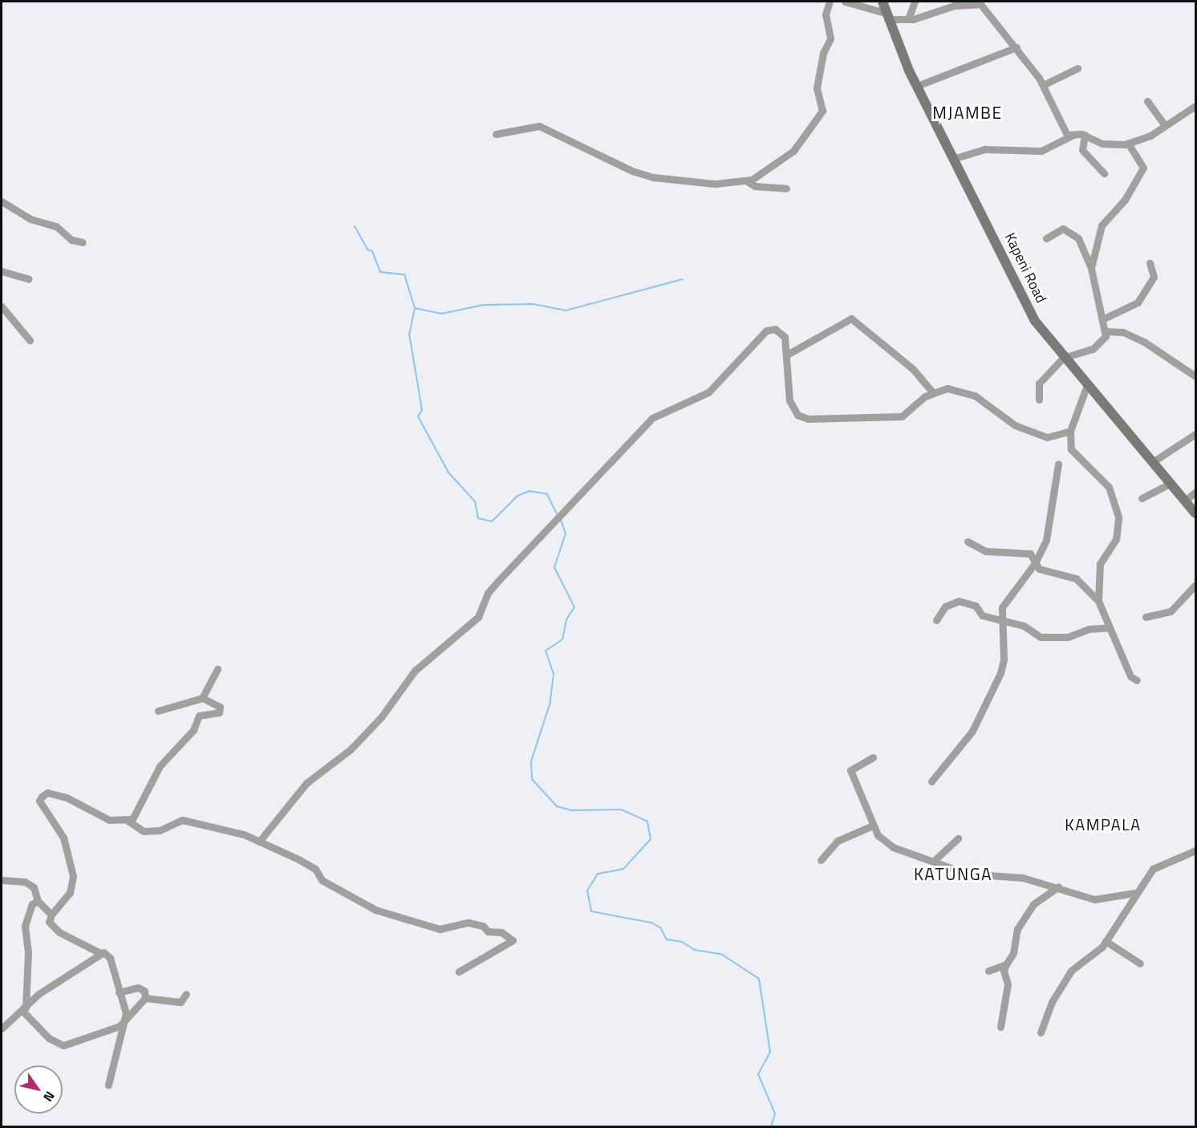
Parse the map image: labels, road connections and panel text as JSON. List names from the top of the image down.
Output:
{
  "streets": {
    "main road": ["Kapeni Road"]
  },
  "districts": ["MJAMBE", "KAMPALA", "KATUNGA"],
  "north": "bottom right"
}
